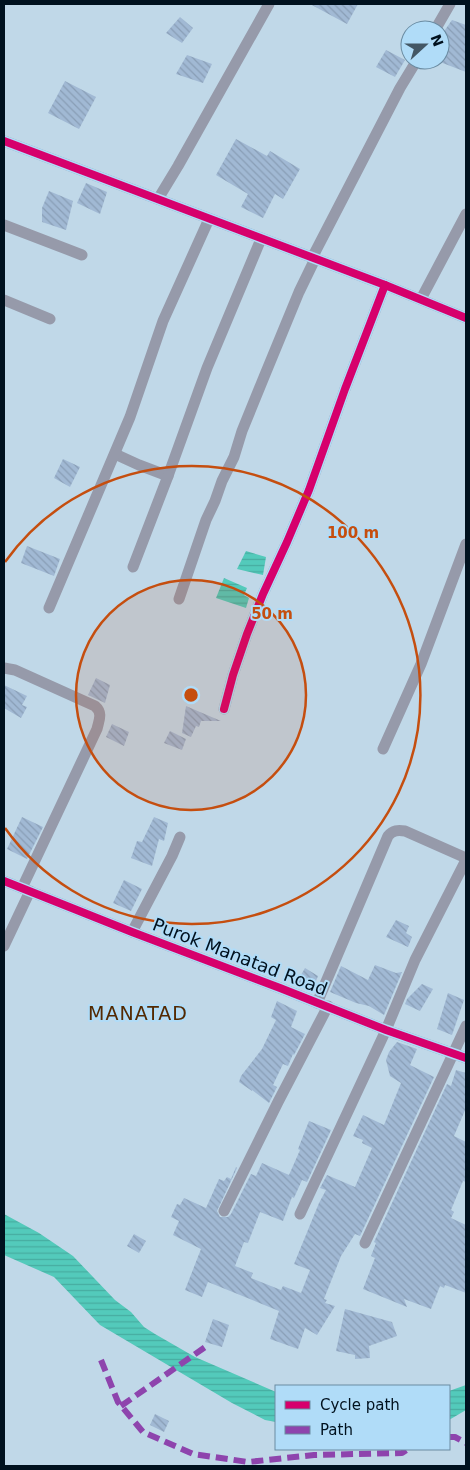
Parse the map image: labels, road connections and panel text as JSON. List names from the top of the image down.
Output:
{
  "streets": {
    "street": ["Purok Manatad Road"]
  },
  "districts": ["MANATAD"],
  "legend": ["Cycle path", "Path"],
  "north": "right",
  "rings": ["100 m", "50 m"]
}
